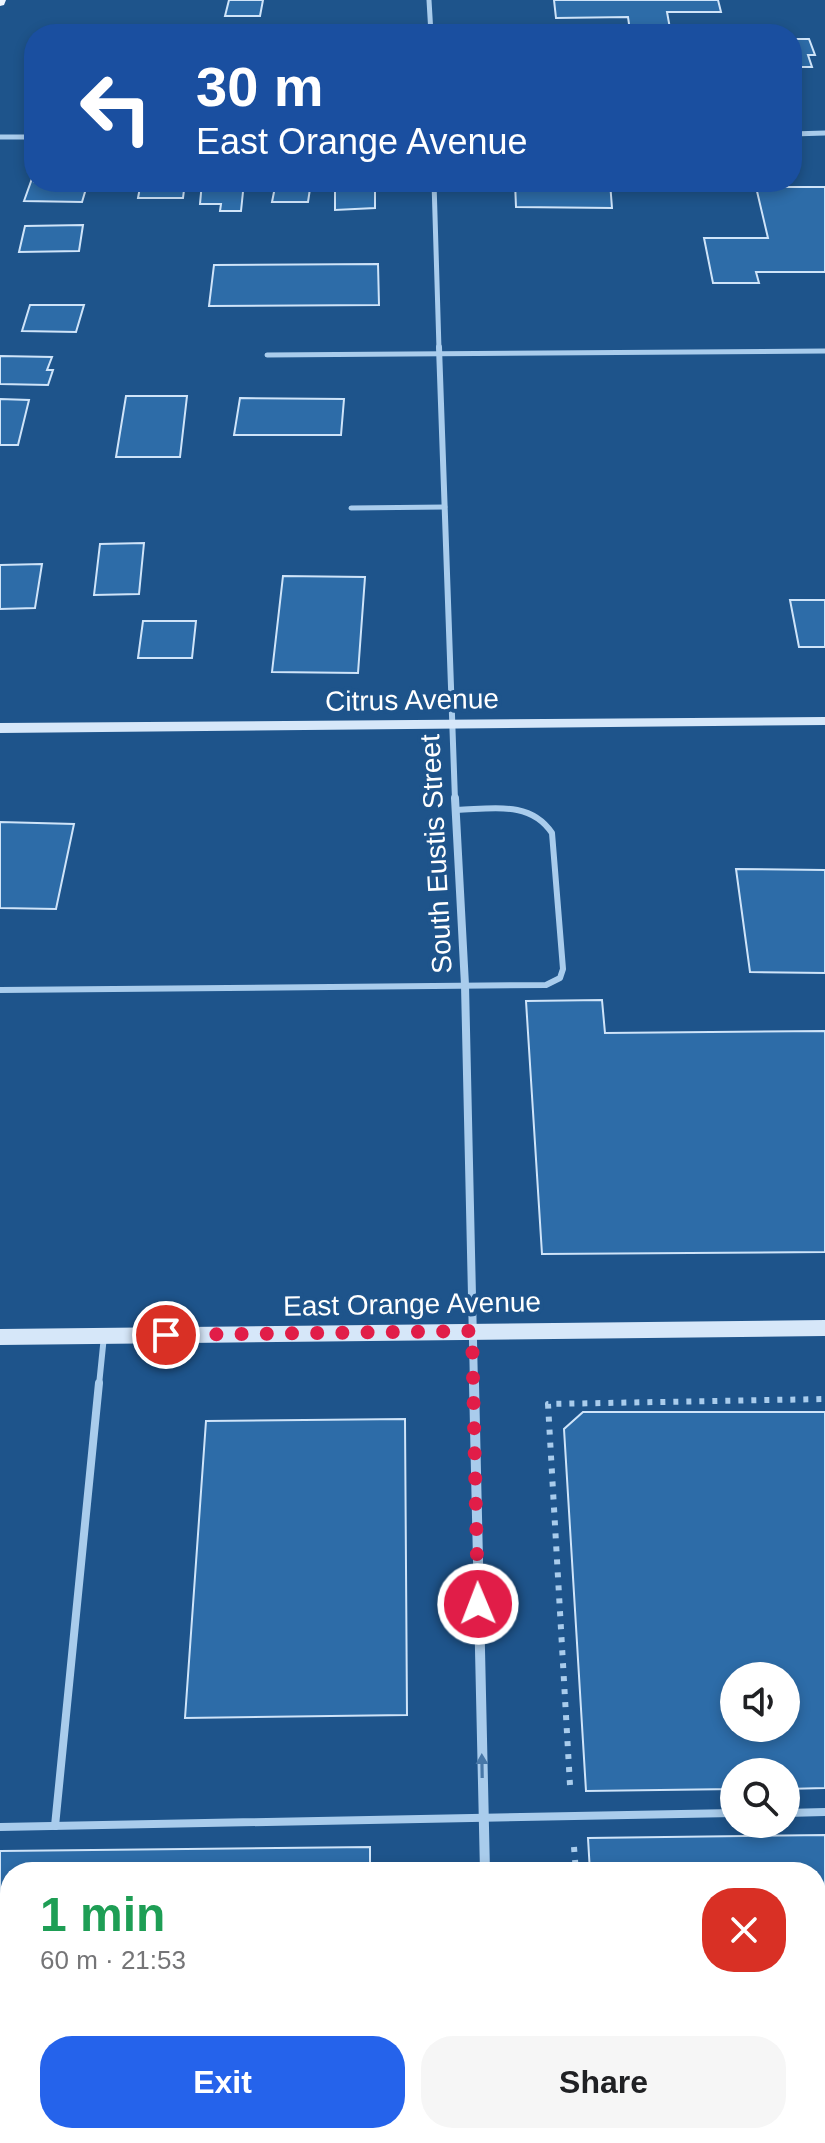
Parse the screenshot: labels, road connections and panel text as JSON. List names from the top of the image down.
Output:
{
  "streets": {
    "street": ["Citrus Avenue", "South Eustis Street", "East Orange Avenue"]
  },
  "crossings": [
    ["Citrus Avenue", "South Eustis Street"],
    ["South Eustis Street", "East Orange Avenue"]
  ],
  "page": {
    "turn": ["30 m", "East Orange Avenue"],
    "heading": ["1 min", "60 m · 21:53"],
    "buttons": ["Exit", "Share"]
  }
}
